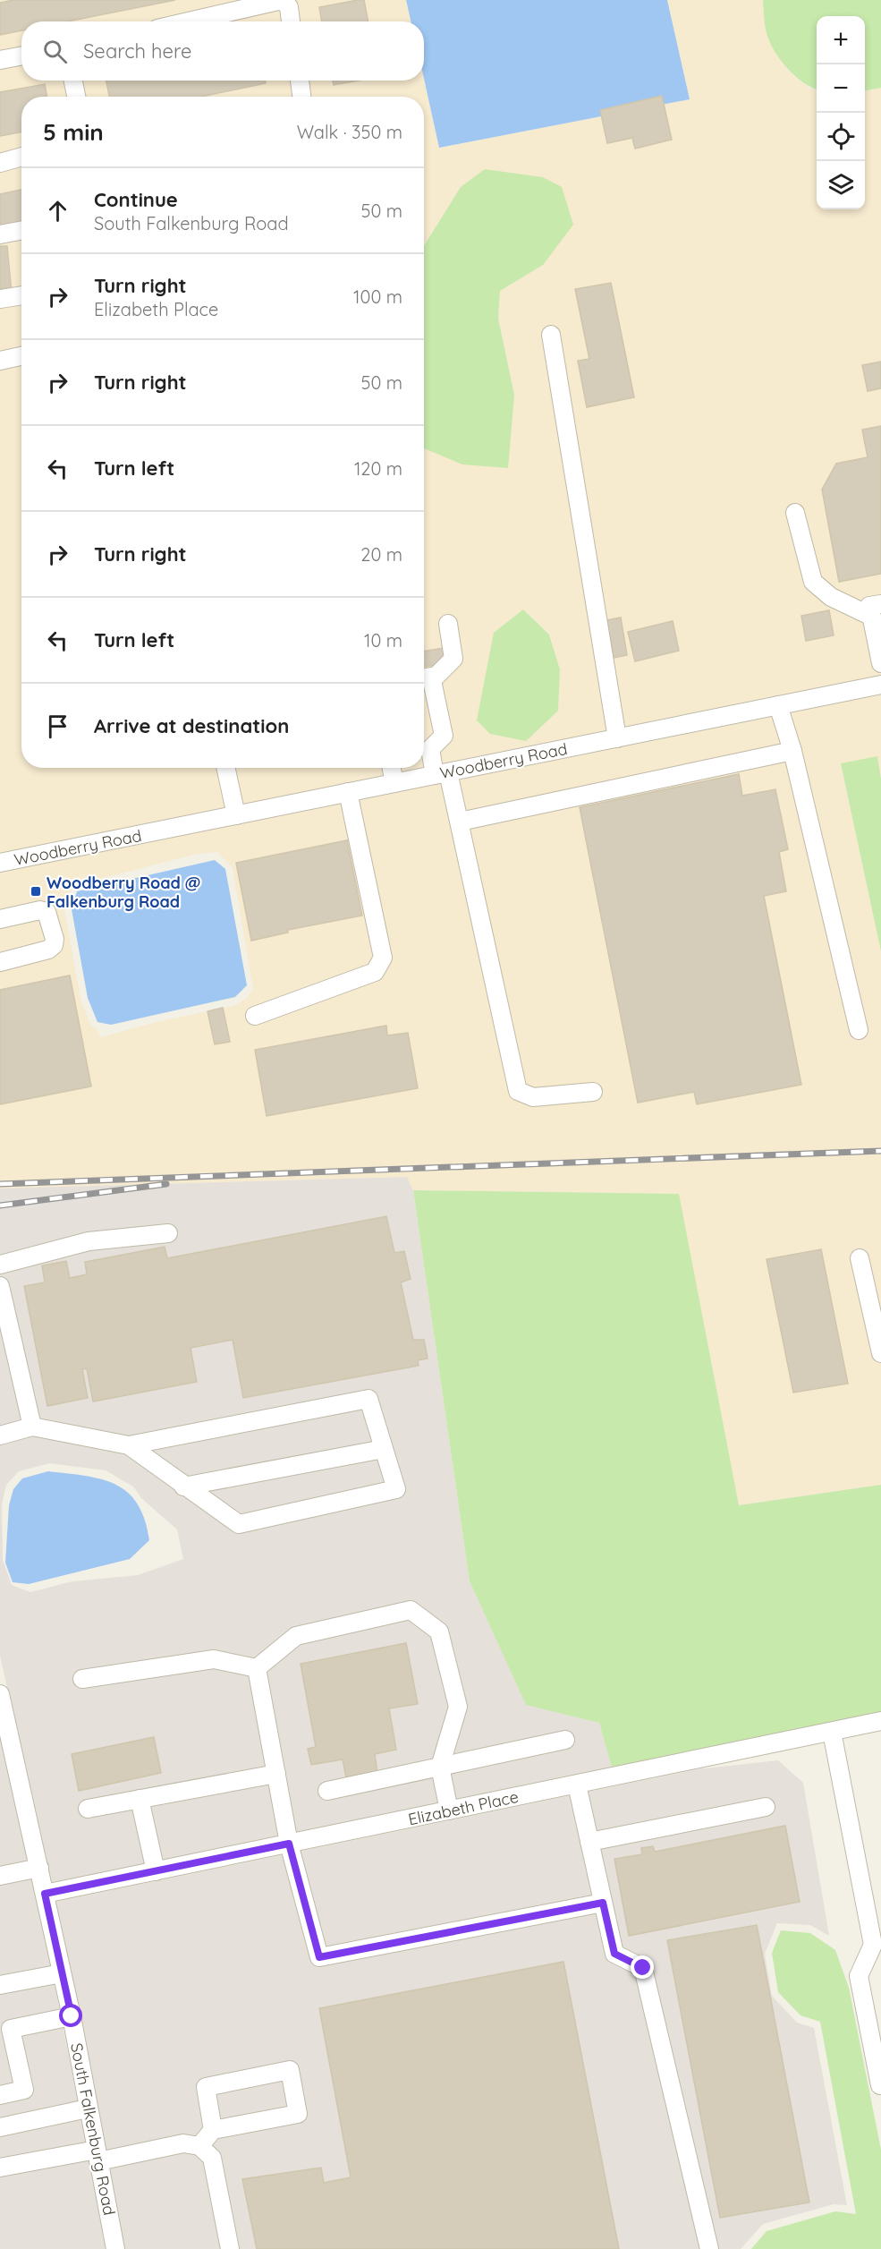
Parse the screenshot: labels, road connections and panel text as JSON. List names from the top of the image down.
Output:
{
  "streets": {
    "street": ["Woodberry Road", "Elizabeth Place", "South Falkenburg Road"]
  },
  "crossings": [
    ["Elizabeth Place", "South Falkenburg Road"]
  ],
  "places": {
    "transit": ["Woodberry Road @ Falkenburg Road"]
  },
  "page": {
    "map_buttons": ["+", "−"],
    "search": "Search here",
    "heading": ["5 min", "Walk · 350 m"],
    "list": [
      ["Continue", "South Falkenburg Road", "50 m"],
      ["Turn right", "Elizabeth Place", "100 m"],
      ["Turn right", "50 m"],
      ["Turn left", "120 m"],
      ["Turn right", "20 m"],
      ["Turn left", "10 m"],
      "Arrive at destination"
    ]
  }
}
